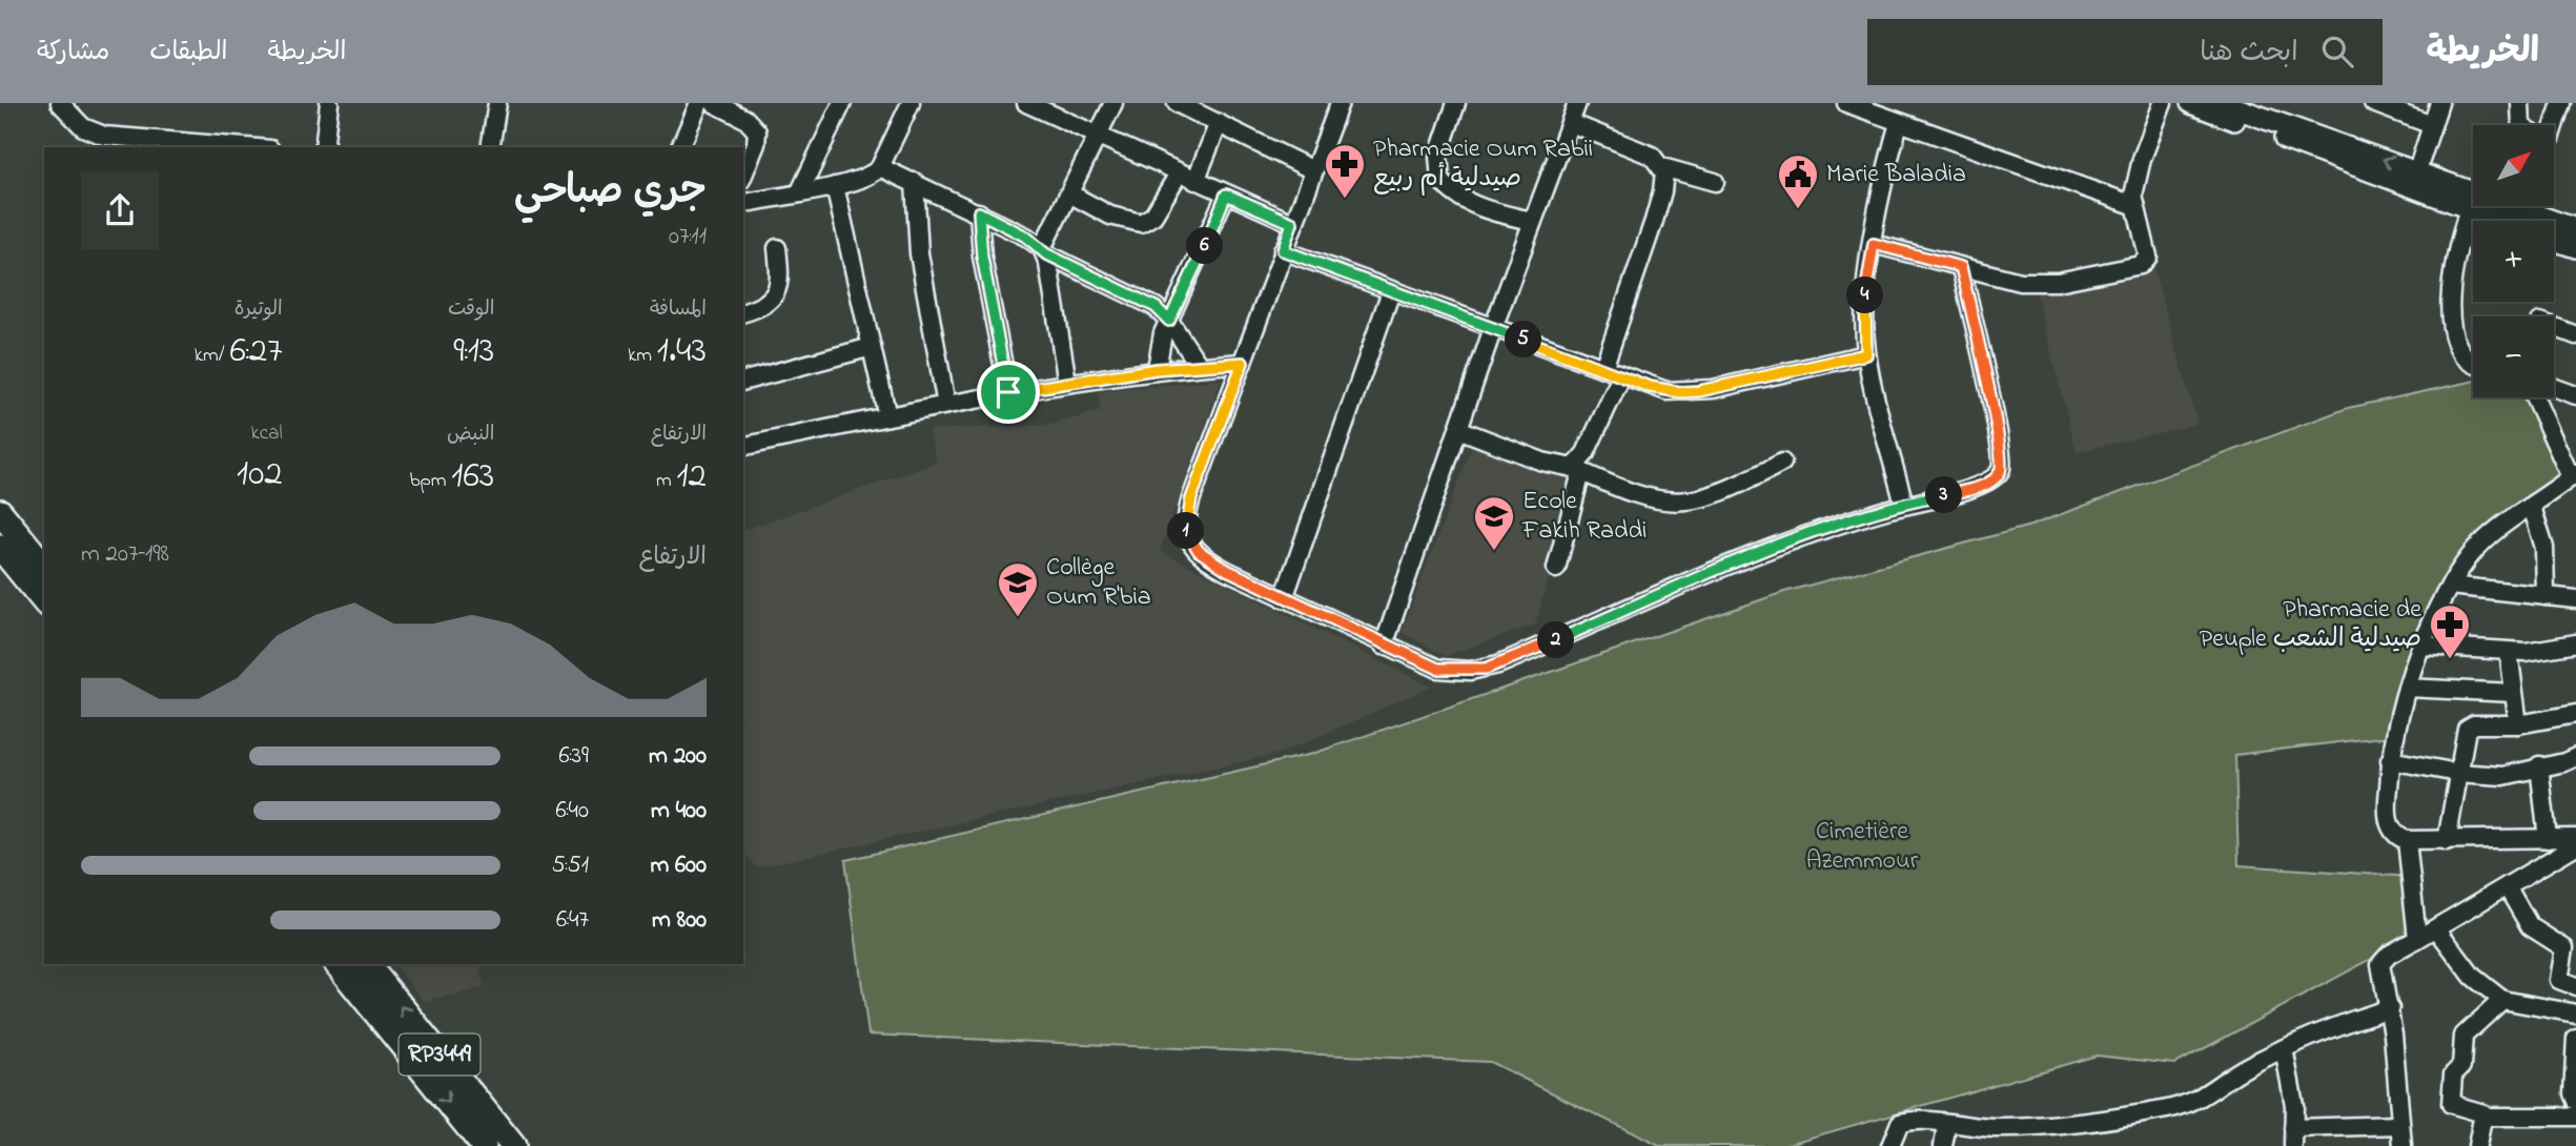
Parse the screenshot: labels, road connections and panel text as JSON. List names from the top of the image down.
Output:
{
  "streets": {
    "highway": ["RP3449"]
  },
  "parks": ["Cimetière Azemmour"],
  "places": {
    "pharmacy": ["Pharmacie Oum Rabii صيدلية أم ربيع", "Pharmacie de Peuple صيدلية الشعب"],
    "public building": ["Marie Baladia"],
    "school or university": ["Ecole Fakih Raddi", "Collège Oum R'bia"]
  },
  "north": "top right",
  "page": {
    "header": "الخريطة",
    "search": "ابحث هنا",
    "nav": ["الخريطة", "الطبقات", "مشاركة"],
    "map_buttons": ["+", "−"],
    "heading": ["جري صباحي", "07:11"],
    "pins": [
      "6",
      "4",
      "5",
      "3",
      "1",
      "2"
    ],
    "stats": [
      ["المسافة", "1.43 km"],
      ["الوقت", "9:13"],
      ["الوتيرة", "6:27 /km"],
      ["الارتفاع", "12 m"],
      ["النبض", "163 bpm"],
      ["kcal", "102"]
    ],
    "chart": ["الارتفاع", "198–207 m"],
    "list": [
      {
        "name": "200 m",
        "note": "6:39"
      },
      {
        "name": "400 m",
        "note": "6:40"
      },
      {
        "name": "600 m",
        "note": "5:51"
      },
      {
        "name": "800 m",
        "note": "6:47"
      }
    ]
  }
}
